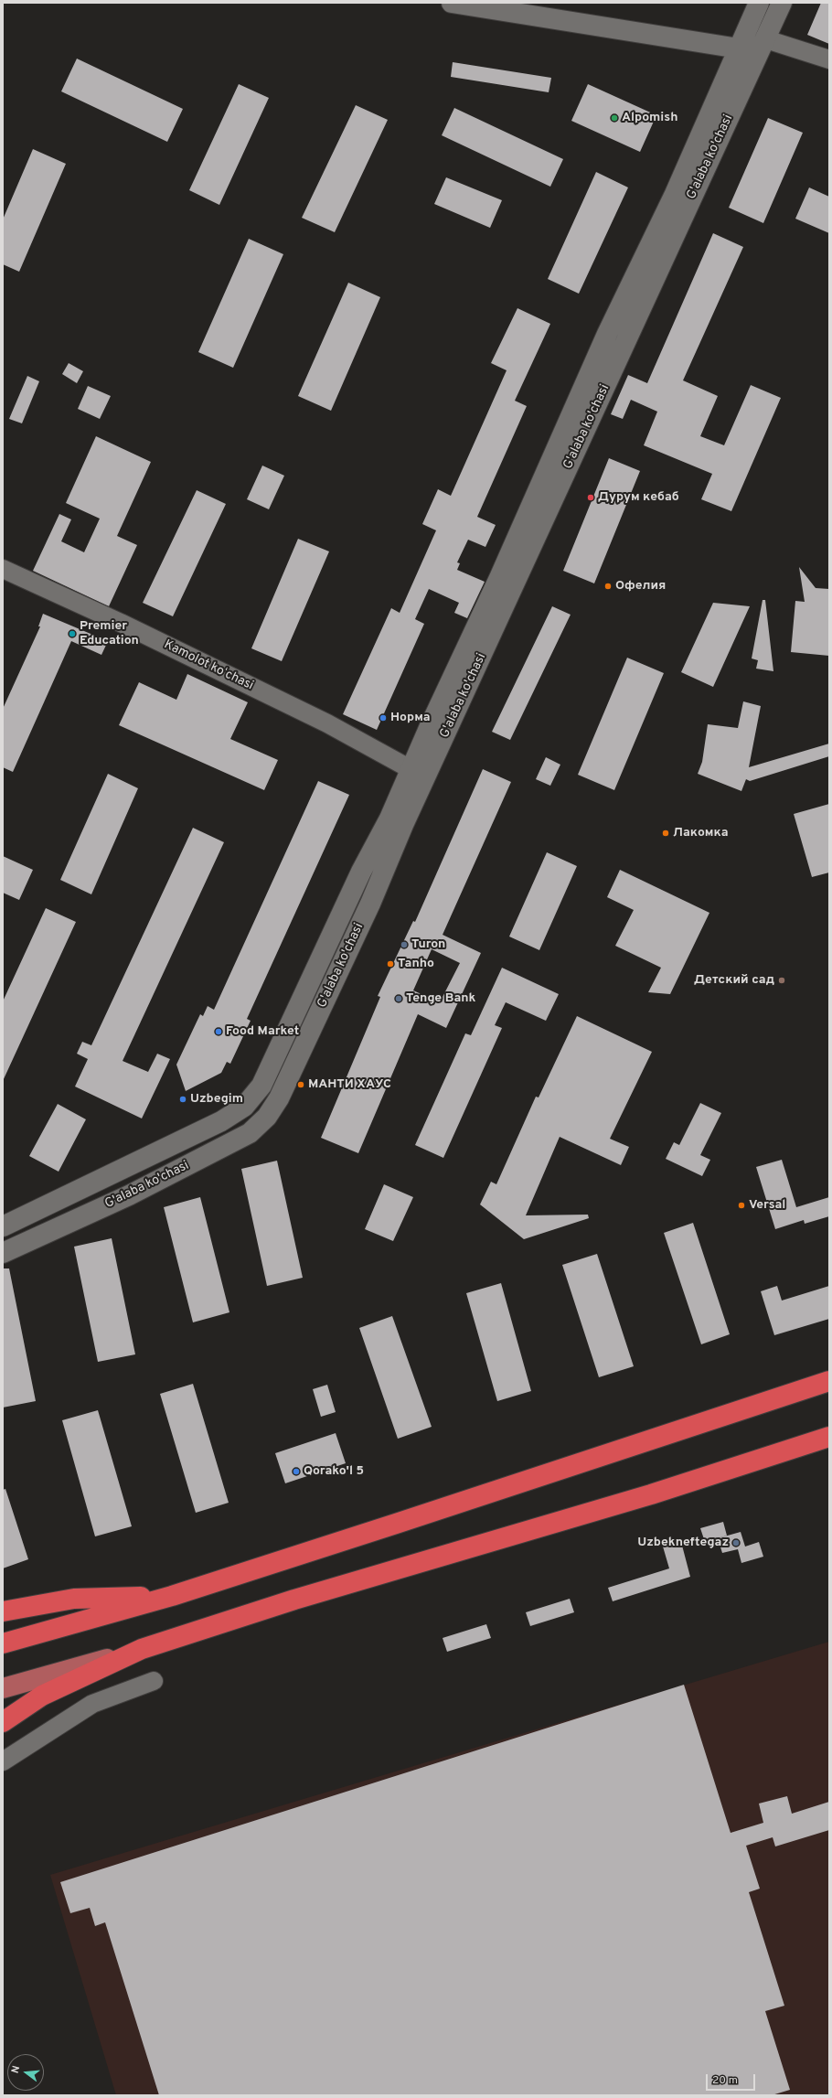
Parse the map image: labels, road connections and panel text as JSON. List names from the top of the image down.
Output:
{
  "streets": {
    "main road": ["G'alaba ko'chasi"],
    "street": ["Kamolot koʻchasi"]
  },
  "crossings": [
    ["G'alaba ko'chasi", "Kamolot koʻchasi"]
  ],
  "places": [
    "Alpomish",
    "Дурум кебаб",
    "Офелия",
    "Premier Education",
    "Норма",
    "Лакомка",
    "Turon",
    "Tanho",
    "Детский сад",
    "Tenge Bank",
    "Food Market",
    "МАНТИ ХАУС",
    "Uzbegim",
    "Versal",
    "Qorako'l 5",
    "Uzbekneftegaz"
  ],
  "scale_bar": "20 m",
  "north": "left"
}
